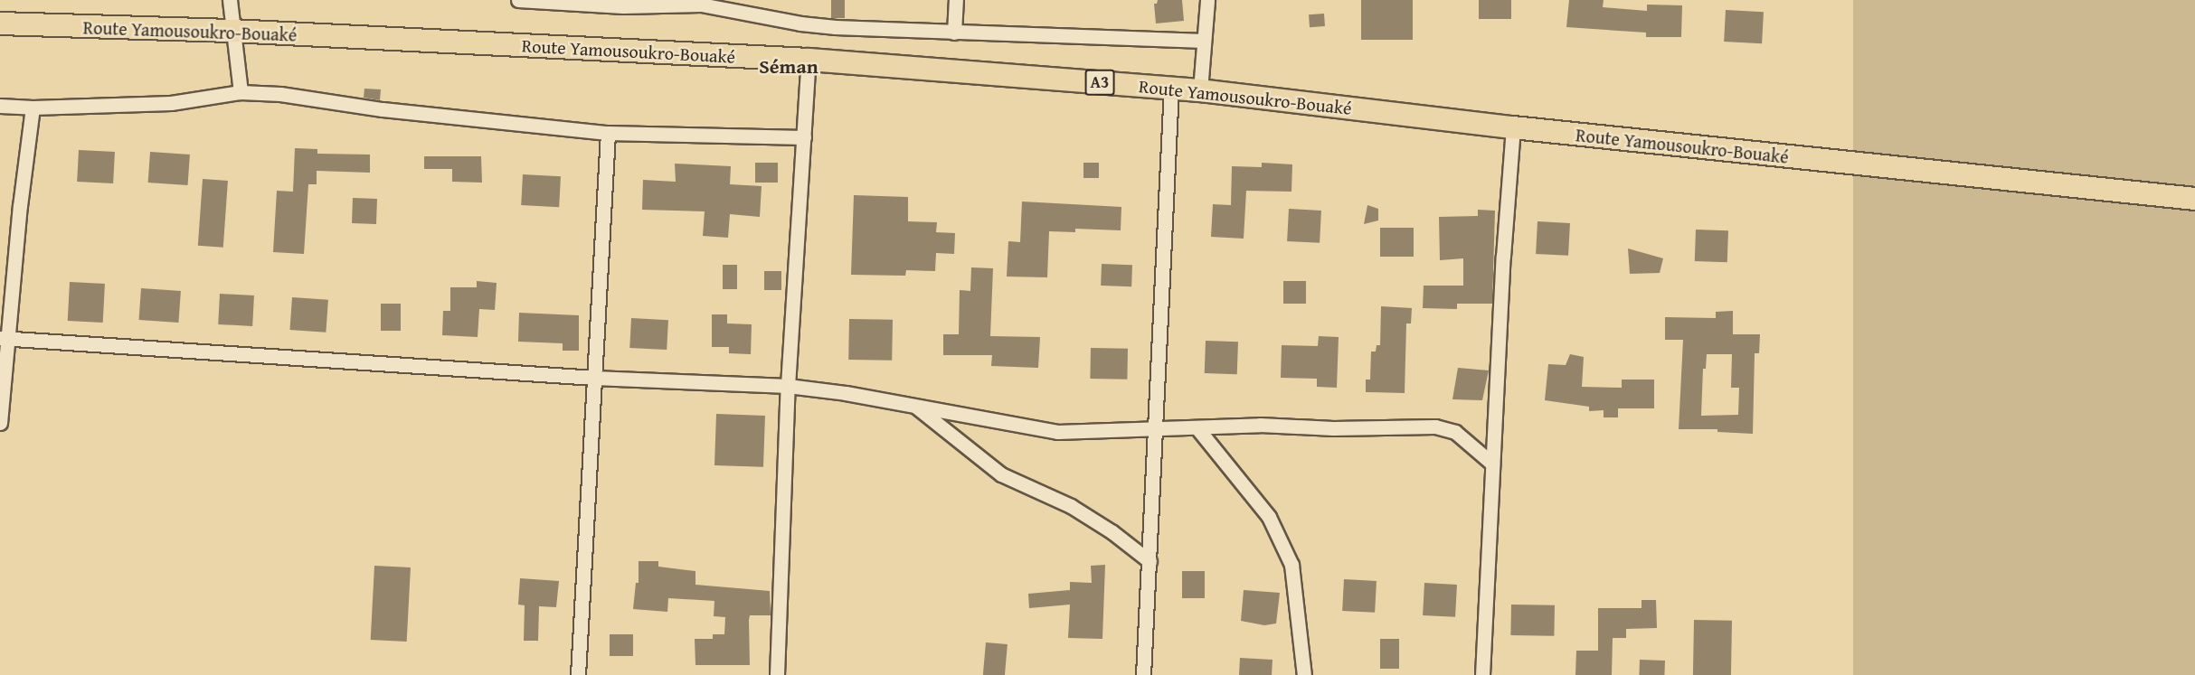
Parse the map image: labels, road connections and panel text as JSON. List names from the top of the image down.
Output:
{
  "streets": {
    "main road": ["Route Yamousoukro-Bouaké", "A3"]
  },
  "districts": ["Séman"]
}
